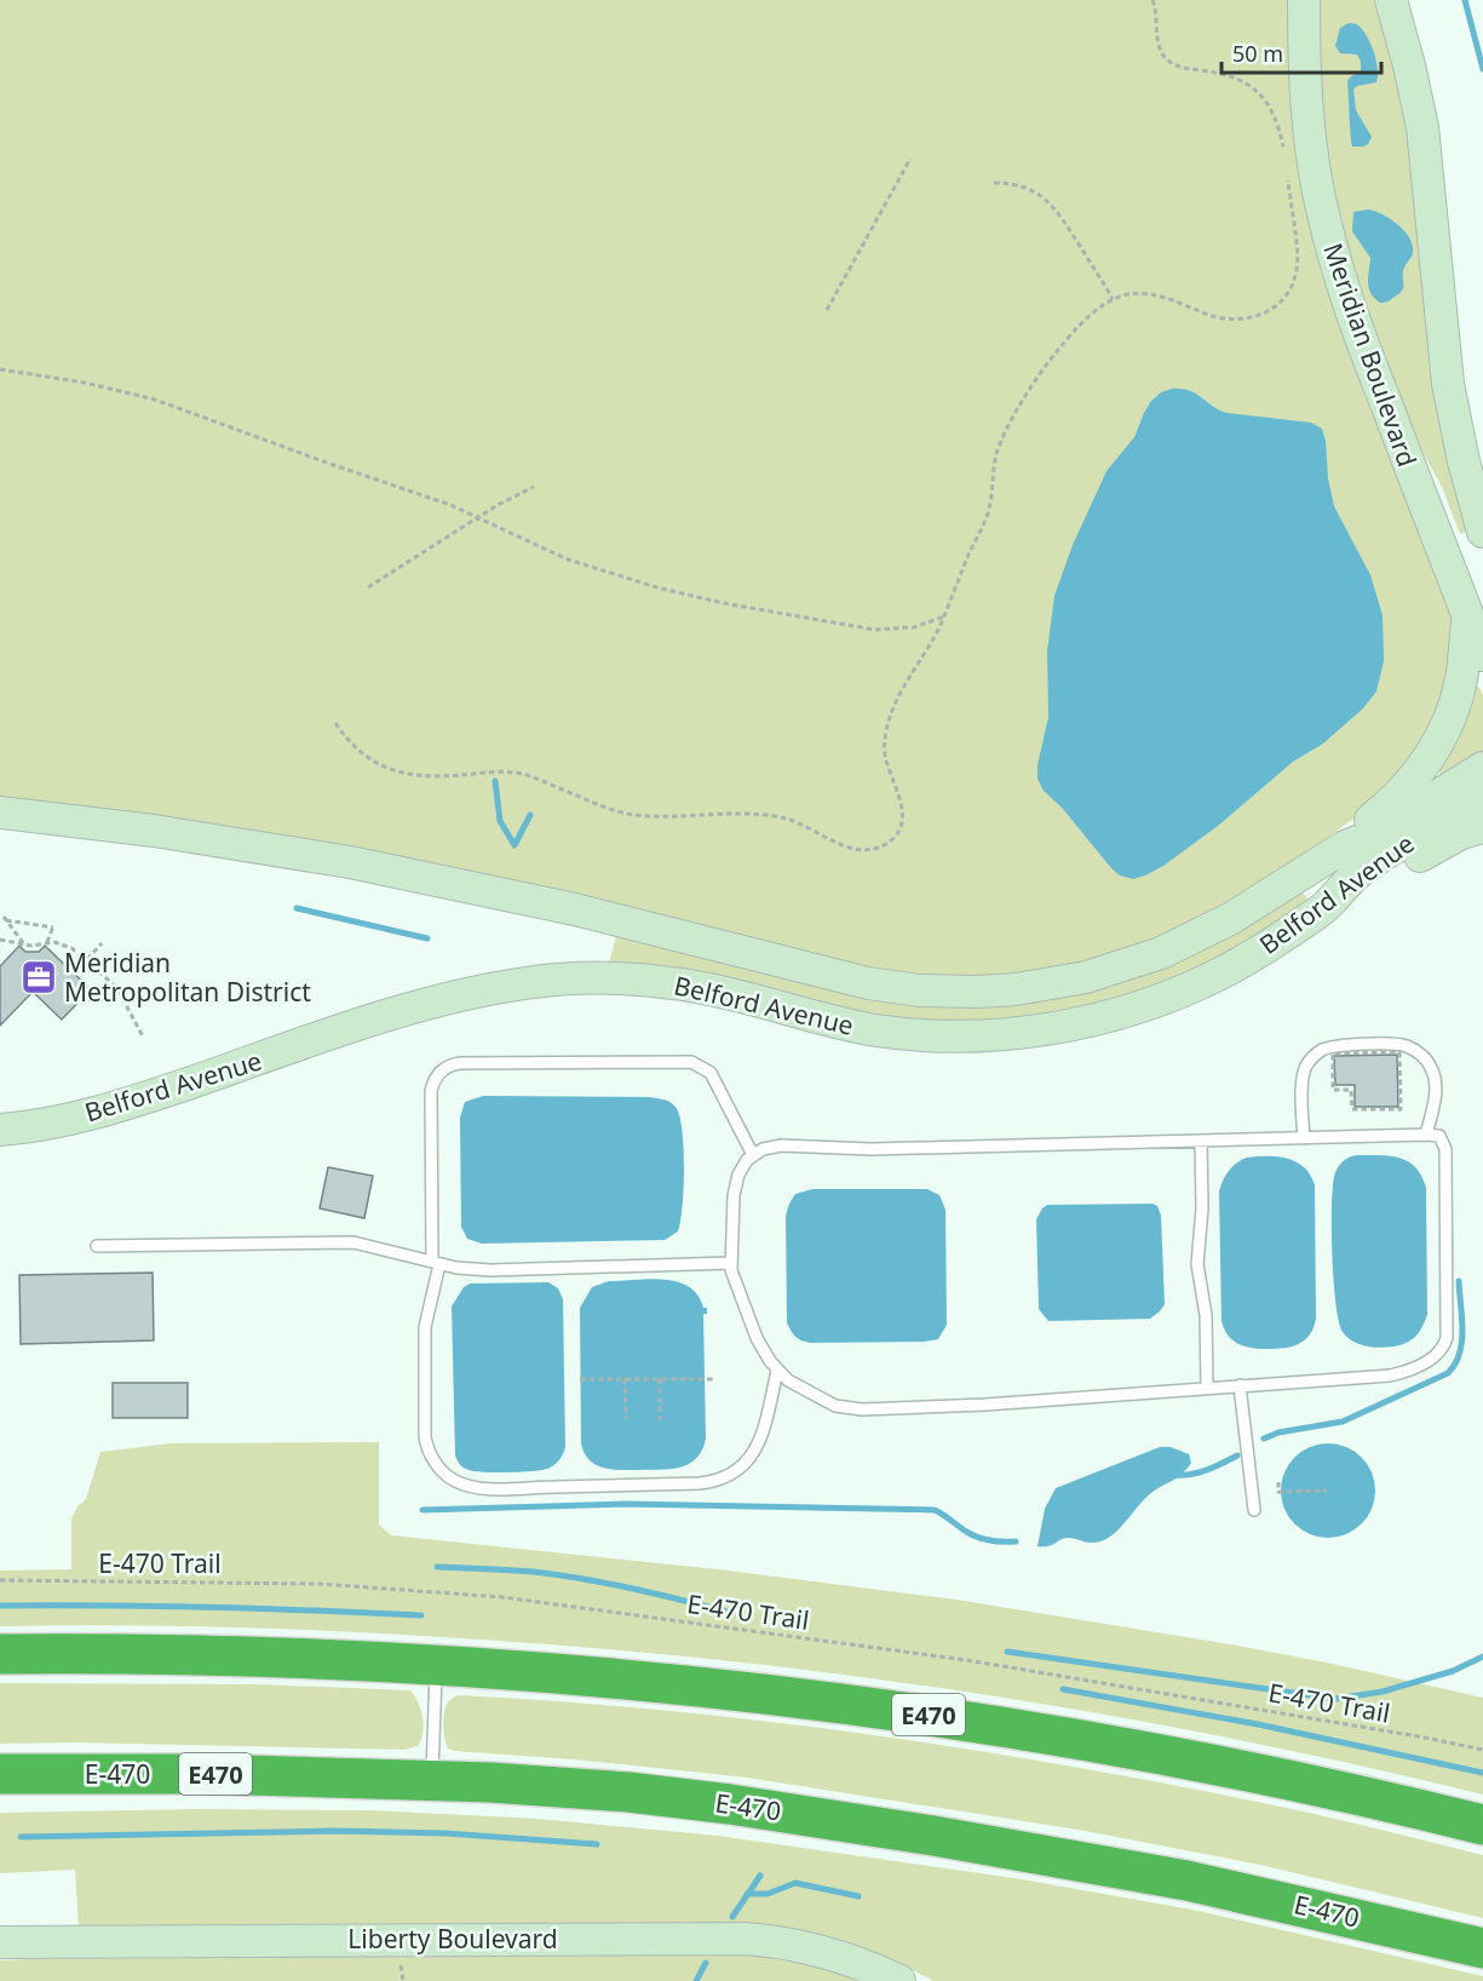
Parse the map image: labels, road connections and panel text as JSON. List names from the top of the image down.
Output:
{
  "streets": {
    "highway": ["E470", "E-470"],
    "main road": ["Meridian Boulevard", "Belford Avenue", "Liberty Boulevard"],
    "path": ["E-470 Trail"]
  },
  "places": {
    "office": ["Meridian Metropolitan District"]
  },
  "scale_bar": "50 m"
}
